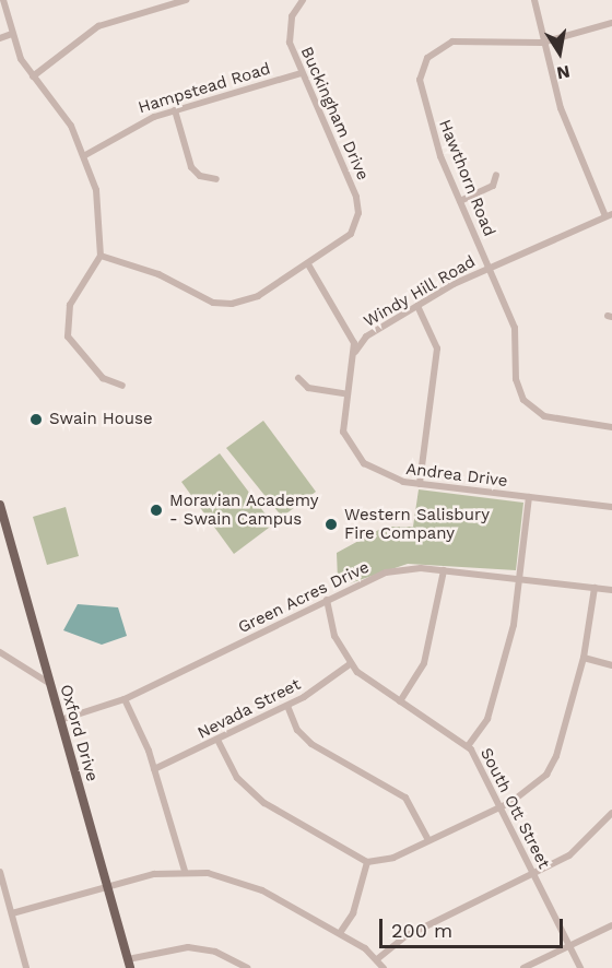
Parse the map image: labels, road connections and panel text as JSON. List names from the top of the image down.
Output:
{
  "streets": {
    "main road": ["Oxford Drive"],
    "street": [
      "Hampstead Road",
      "Buckingham Drive",
      "Hawthorn Road",
      "Windy Hill Road",
      "Andrea Drive",
      "Green Acres Drive",
      "Nevada Street",
      "South Ott Street"
    ]
  },
  "crossings": [
    ["Hampstead Road", "Buckingham Drive"],
    ["Hawthorn Road", "Windy Hill Road"],
    ["Windy Hill Road", "Andrea Drive"],
    ["Green Acres Drive", "Oxford Drive"],
    ["Green Acres Drive", "South Ott Street"],
    ["Nevada Street", "South Ott Street"]
  ],
  "places": ["Swain House", "Moravian Academy - Swain Campus", "Western Salisbury Fire Company"],
  "scale_bar": "200 m",
  "north": "bottom"
}
